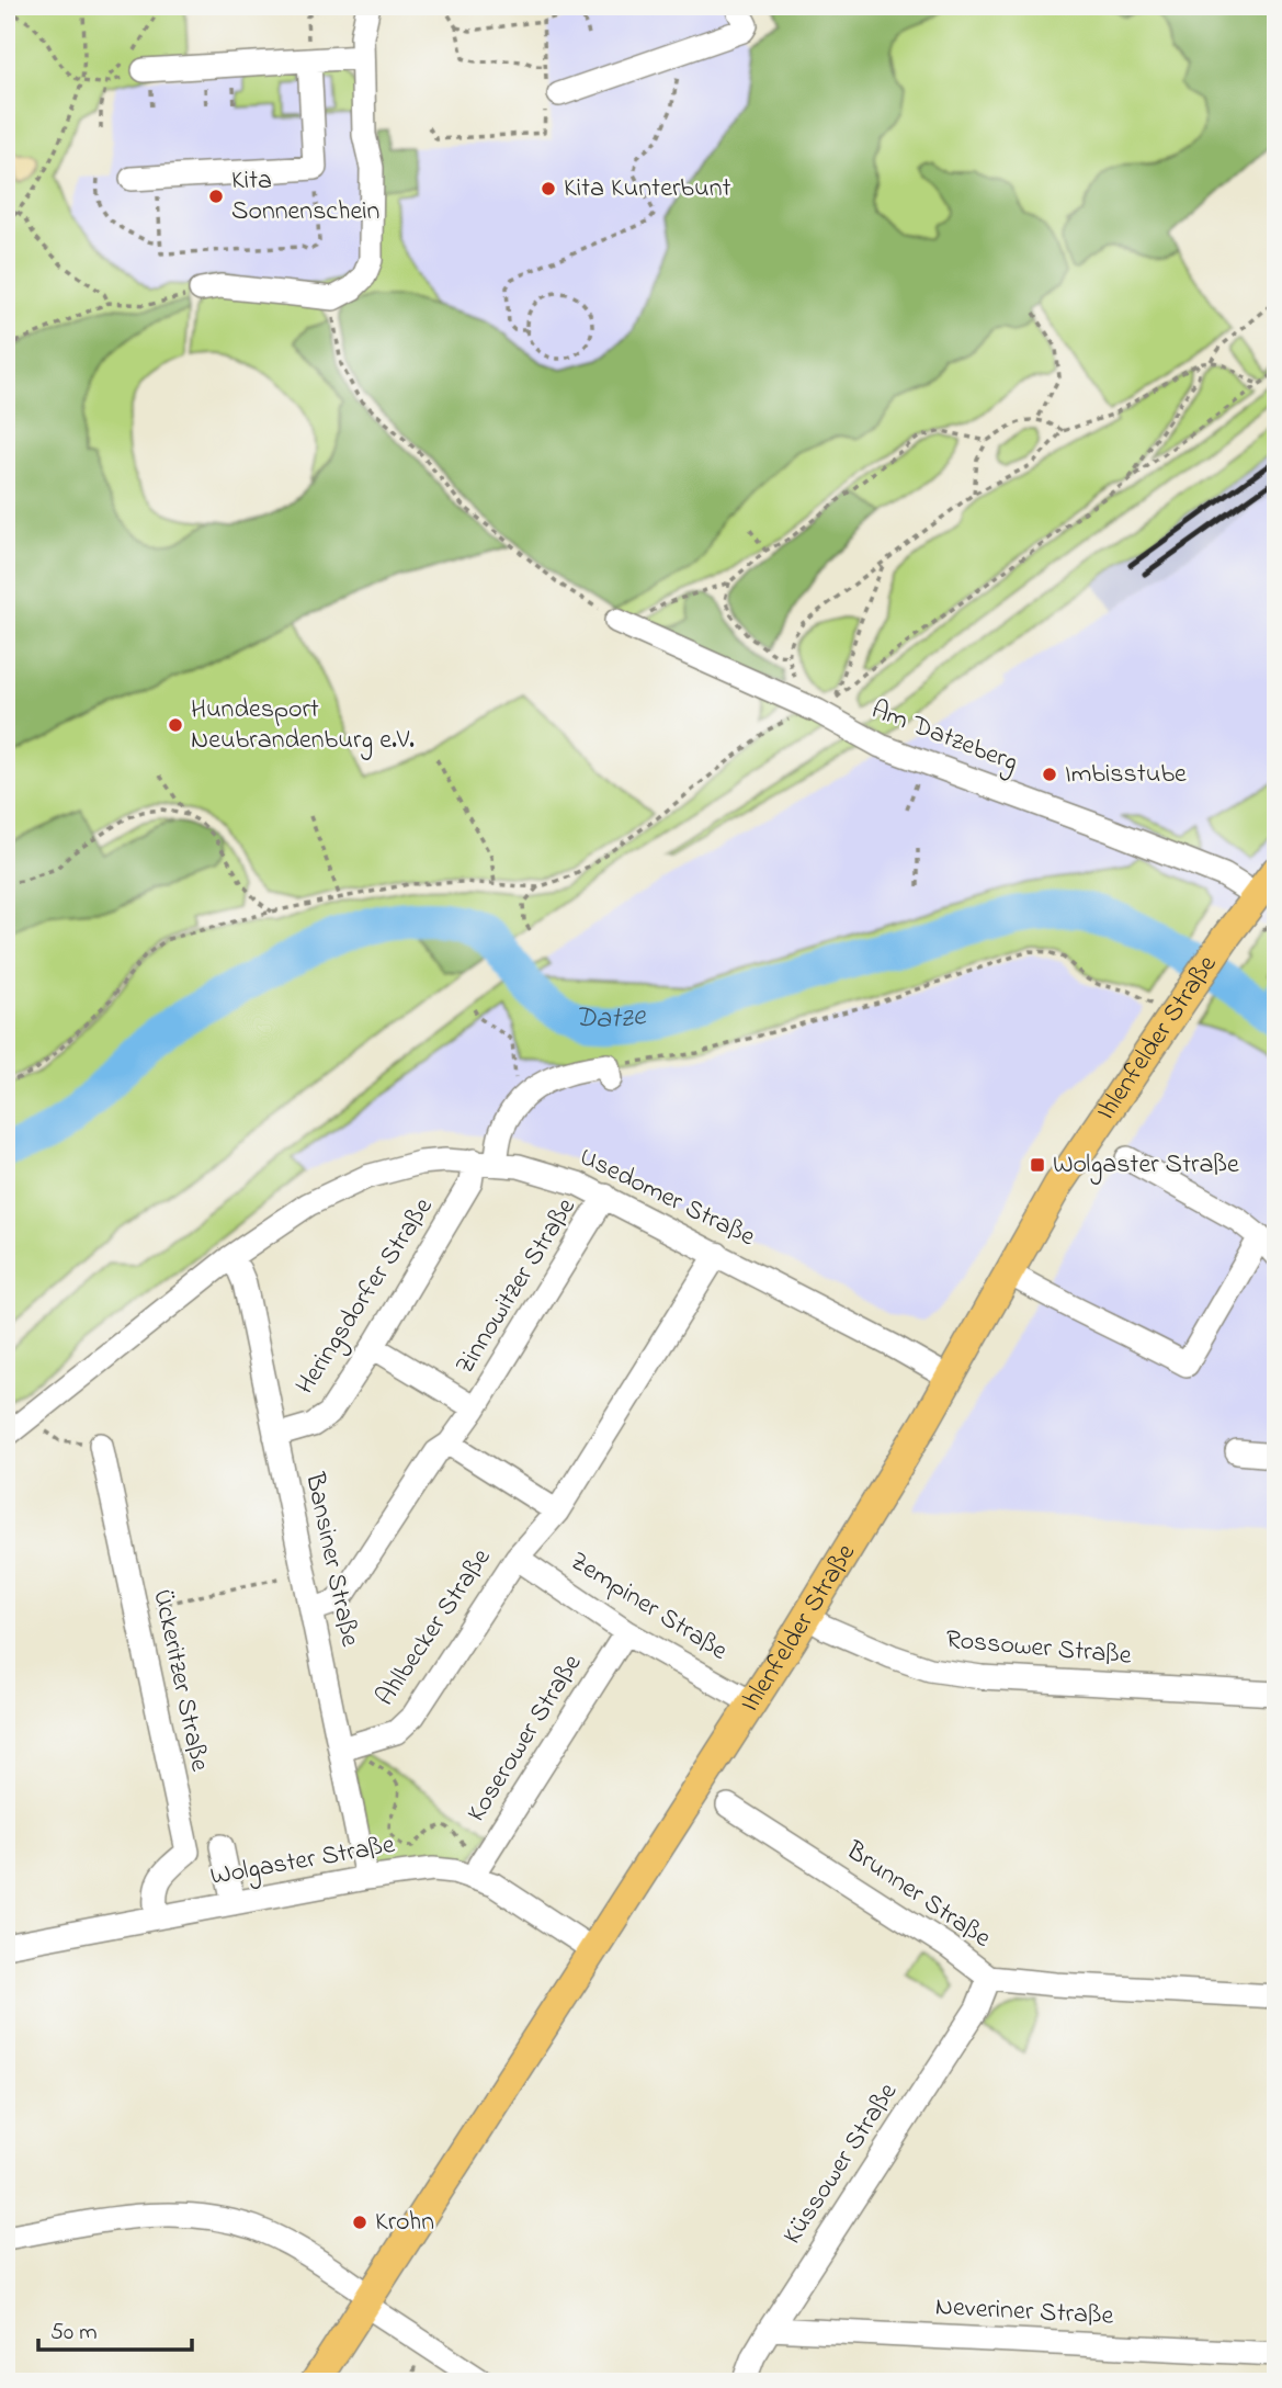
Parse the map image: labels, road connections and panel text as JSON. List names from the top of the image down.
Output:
{
  "streets": {
    "main road": ["Ihlenfelder Straße"],
    "street": [
      "Am Datzeberg",
      "Usedomer Straße",
      "Zinnowitzer Straße",
      "Heringsdorfer Straße",
      "Bansiner Straße",
      "Zempiner Straße",
      "Ahlbecker Straße",
      "Rossower Straße",
      "Ückeritzer Straße",
      "Koserower Straße",
      "Wolgaster Straße",
      "Brunner Straße",
      "Küssower Straße",
      "Neveriner Straße"
    ]
  },
  "crossings": [
    ["Am Datzeberg", "Ihlenfelder Straße"],
    ["Ihlenfelder Straße", "Usedomer Straße"],
    ["Ihlenfelder Straße", "Zempiner Straße"],
    ["Ihlenfelder Straße", "Rossower Straße"],
    ["Ihlenfelder Straße", "Wolgaster Straße"],
    ["Usedomer Straße", "Zinnowitzer Straße"],
    ["Usedomer Straße", "Heringsdorfer Straße"],
    ["Usedomer Straße", "Bansiner Straße"],
    ["Usedomer Straße", "Ahlbecker Straße"],
    ["Zinnowitzer Straße", "Heringsdorfer Straße"],
    ["Zinnowitzer Straße", "Bansiner Straße"],
    ["Heringsdorfer Straße", "Bansiner Straße"],
    ["Bansiner Straße", "Ahlbecker Straße"],
    ["Bansiner Straße", "Wolgaster Straße"],
    ["Zempiner Straße", "Ahlbecker Straße"],
    ["Zempiner Straße", "Koserower Straße"],
    ["Ückeritzer Straße", "Wolgaster Straße"],
    ["Koserower Straße", "Wolgaster Straße"],
    ["Brunner Straße", "Küssower Straße"],
    ["Küssower Straße", "Neveriner Straße"]
  ],
  "water": ["Datze"],
  "places": {
    "other": [
      "Kita Kunterbunt",
      "Kita Sonnenschein",
      "Hundesport Neubrandenburg e.V.",
      "Imbisstube",
      "Krohn"
    ],
    "transit": ["Wolgaster Straße"]
  },
  "scale_bar": "50 m"
}
